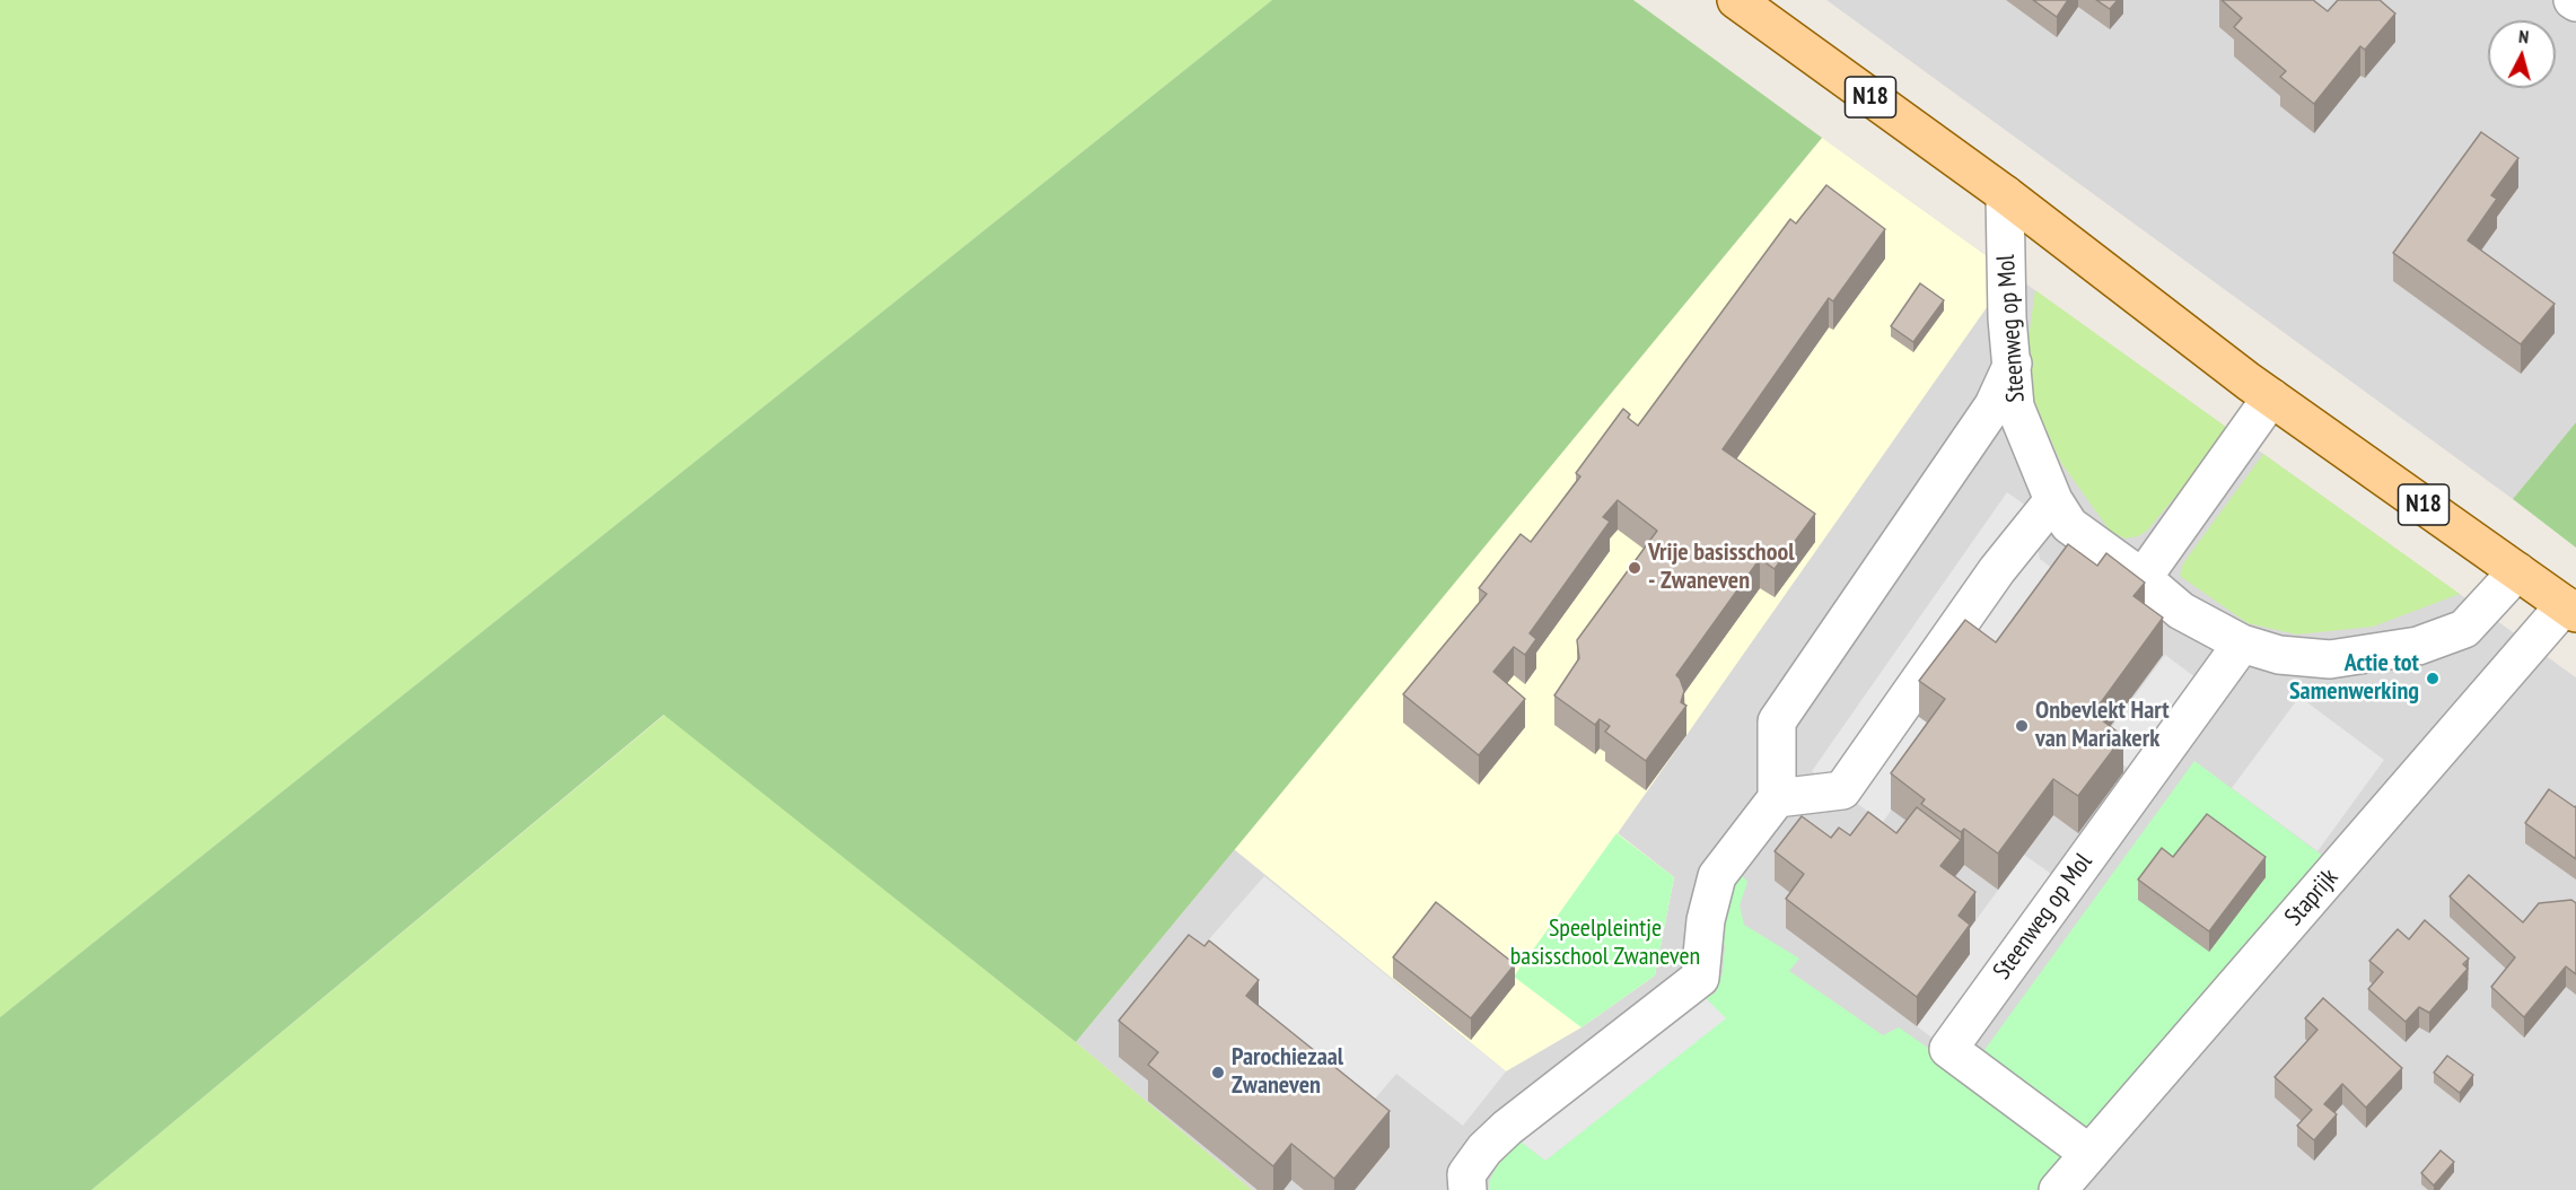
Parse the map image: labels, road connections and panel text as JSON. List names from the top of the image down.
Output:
{
  "streets": {
    "main road": ["N18", "Steenweg op Mol"],
    "street": ["Staprijk"]
  },
  "crossings": [
    ["Steenweg op Mol", "Staprijk"]
  ],
  "parks": ["Speelpleintje basisschool Zwaneven"],
  "places": [
    "Vrije basisschool - Zwaneven",
    "Actie tot Samenwerking",
    "Onbevlekt Hart van Mariakerk",
    "Parochiezaal Zwaneven"
  ],
  "north": "top"
}
